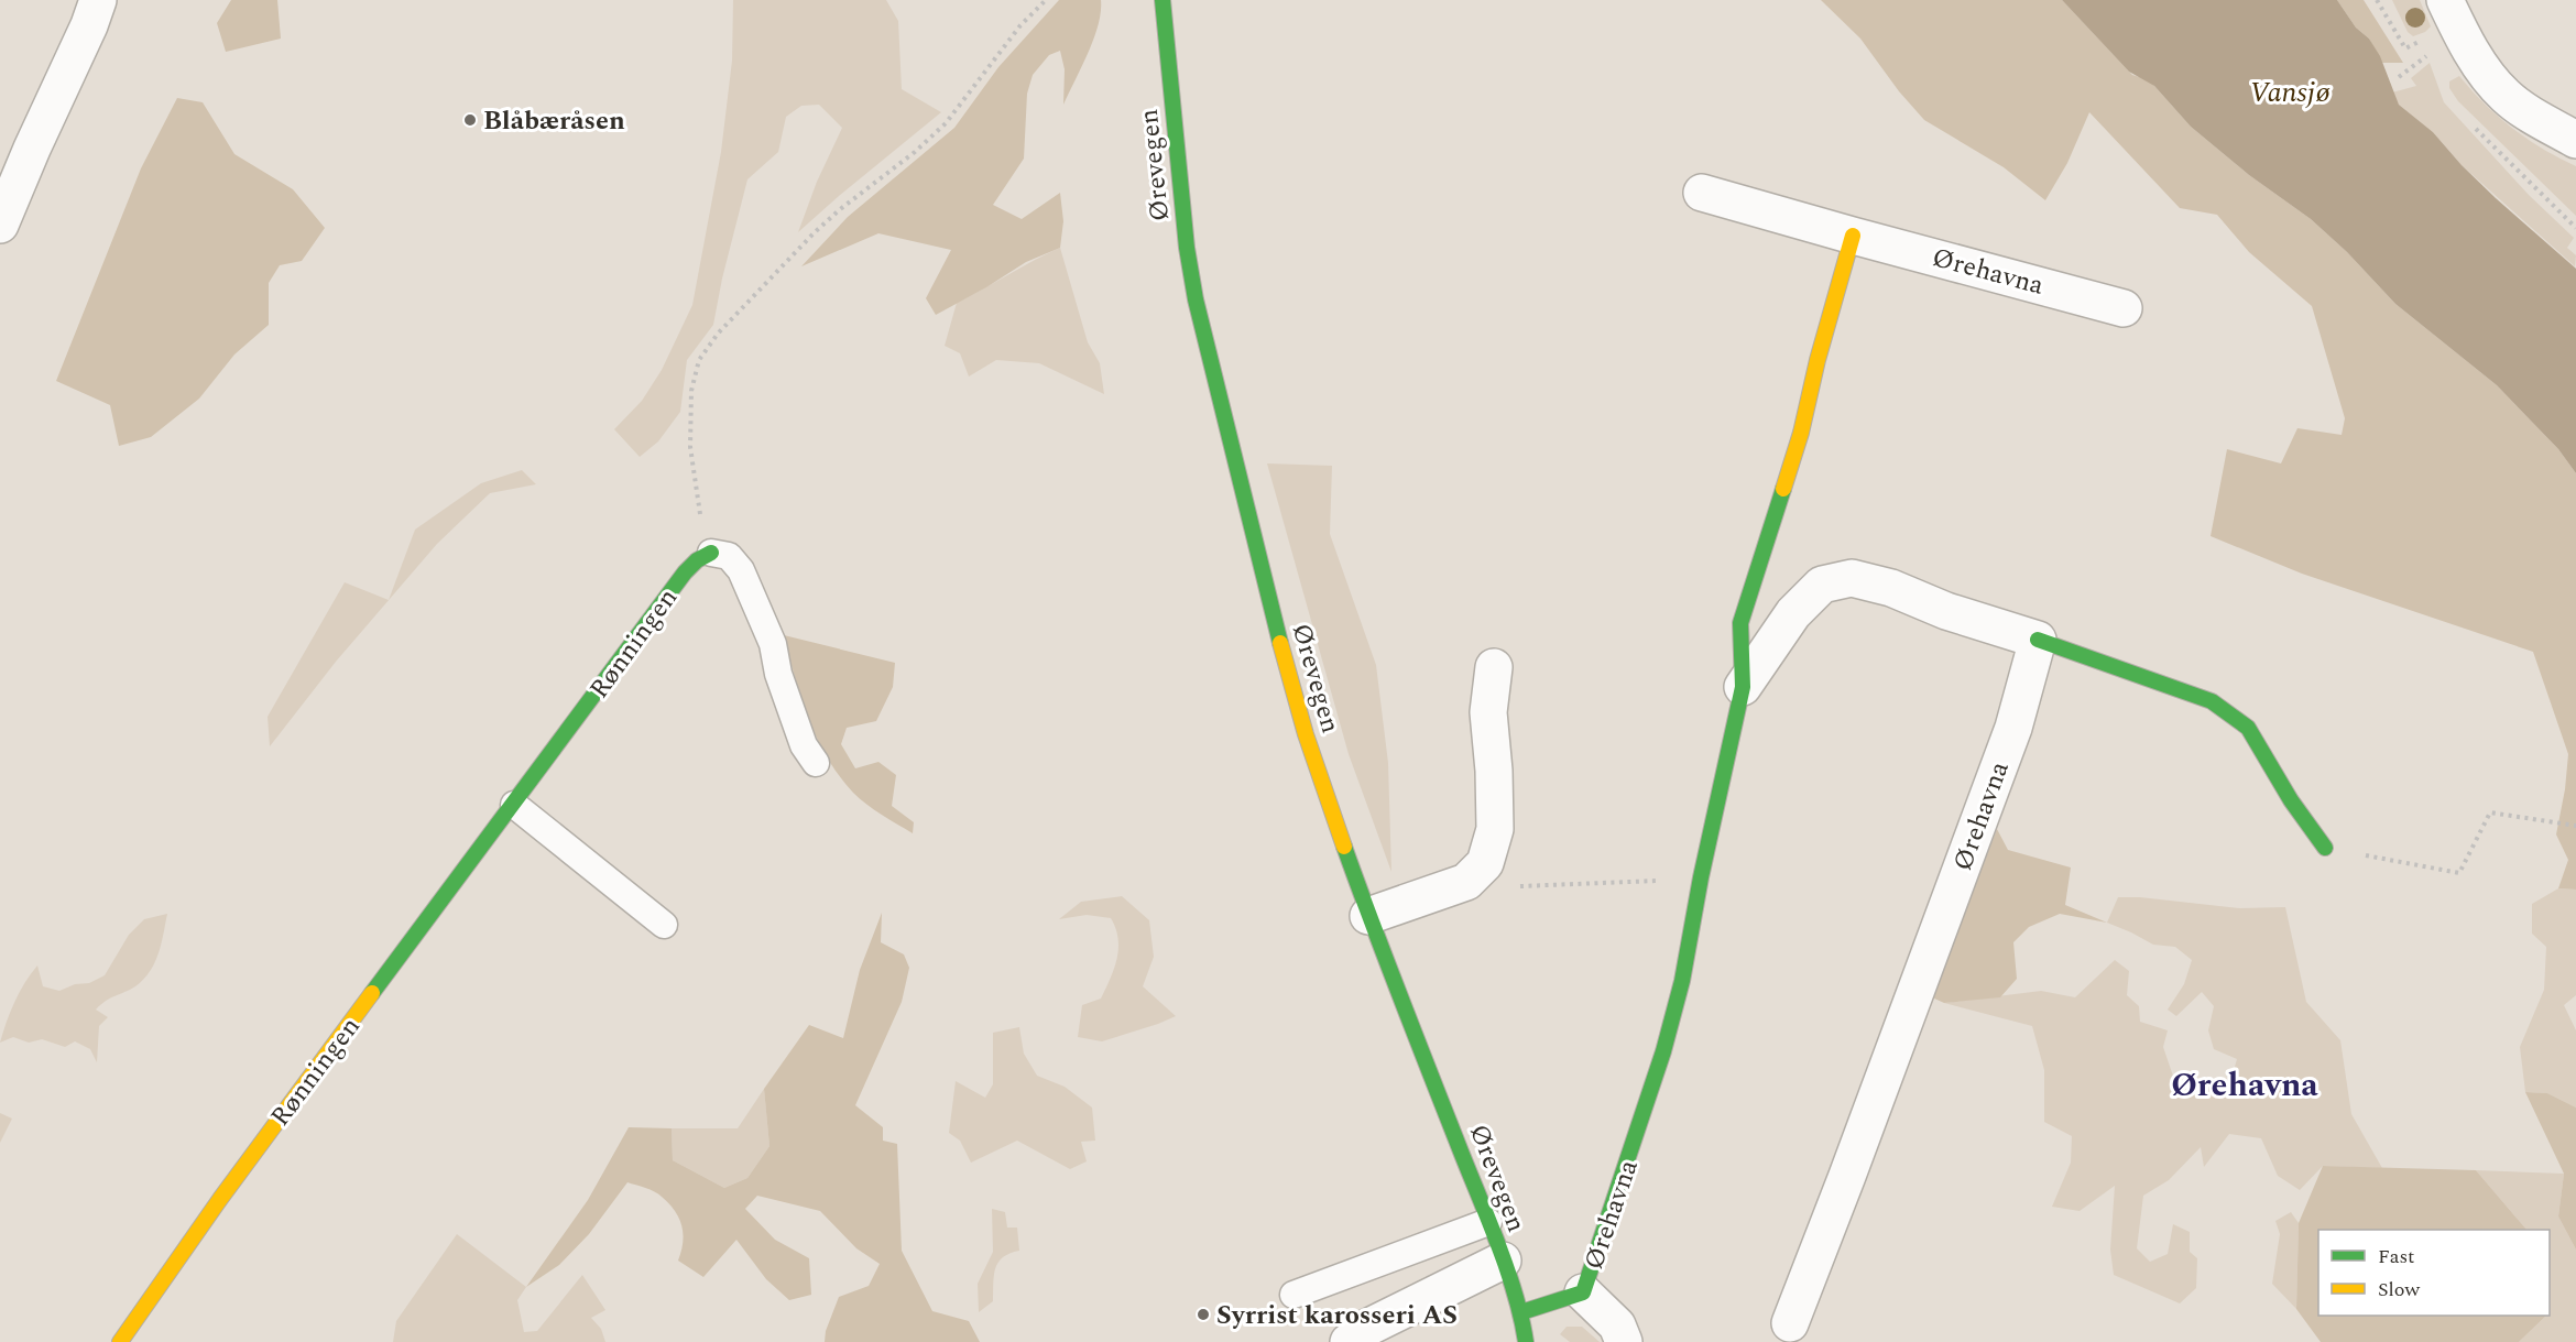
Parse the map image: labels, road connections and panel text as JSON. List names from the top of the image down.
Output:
{
  "streets": {
    "street": ["Ørevegen", "Ørehavna", "Rønningen"]
  },
  "crossings": [
    ["Ørevegen", "Ørehavna"]
  ],
  "districts": ["Ørehavna"],
  "water": ["Vansjø"],
  "places": ["Blåbæråsen", "Syrrist karosseri AS"],
  "legend": ["Fast", "Slow"]
}
